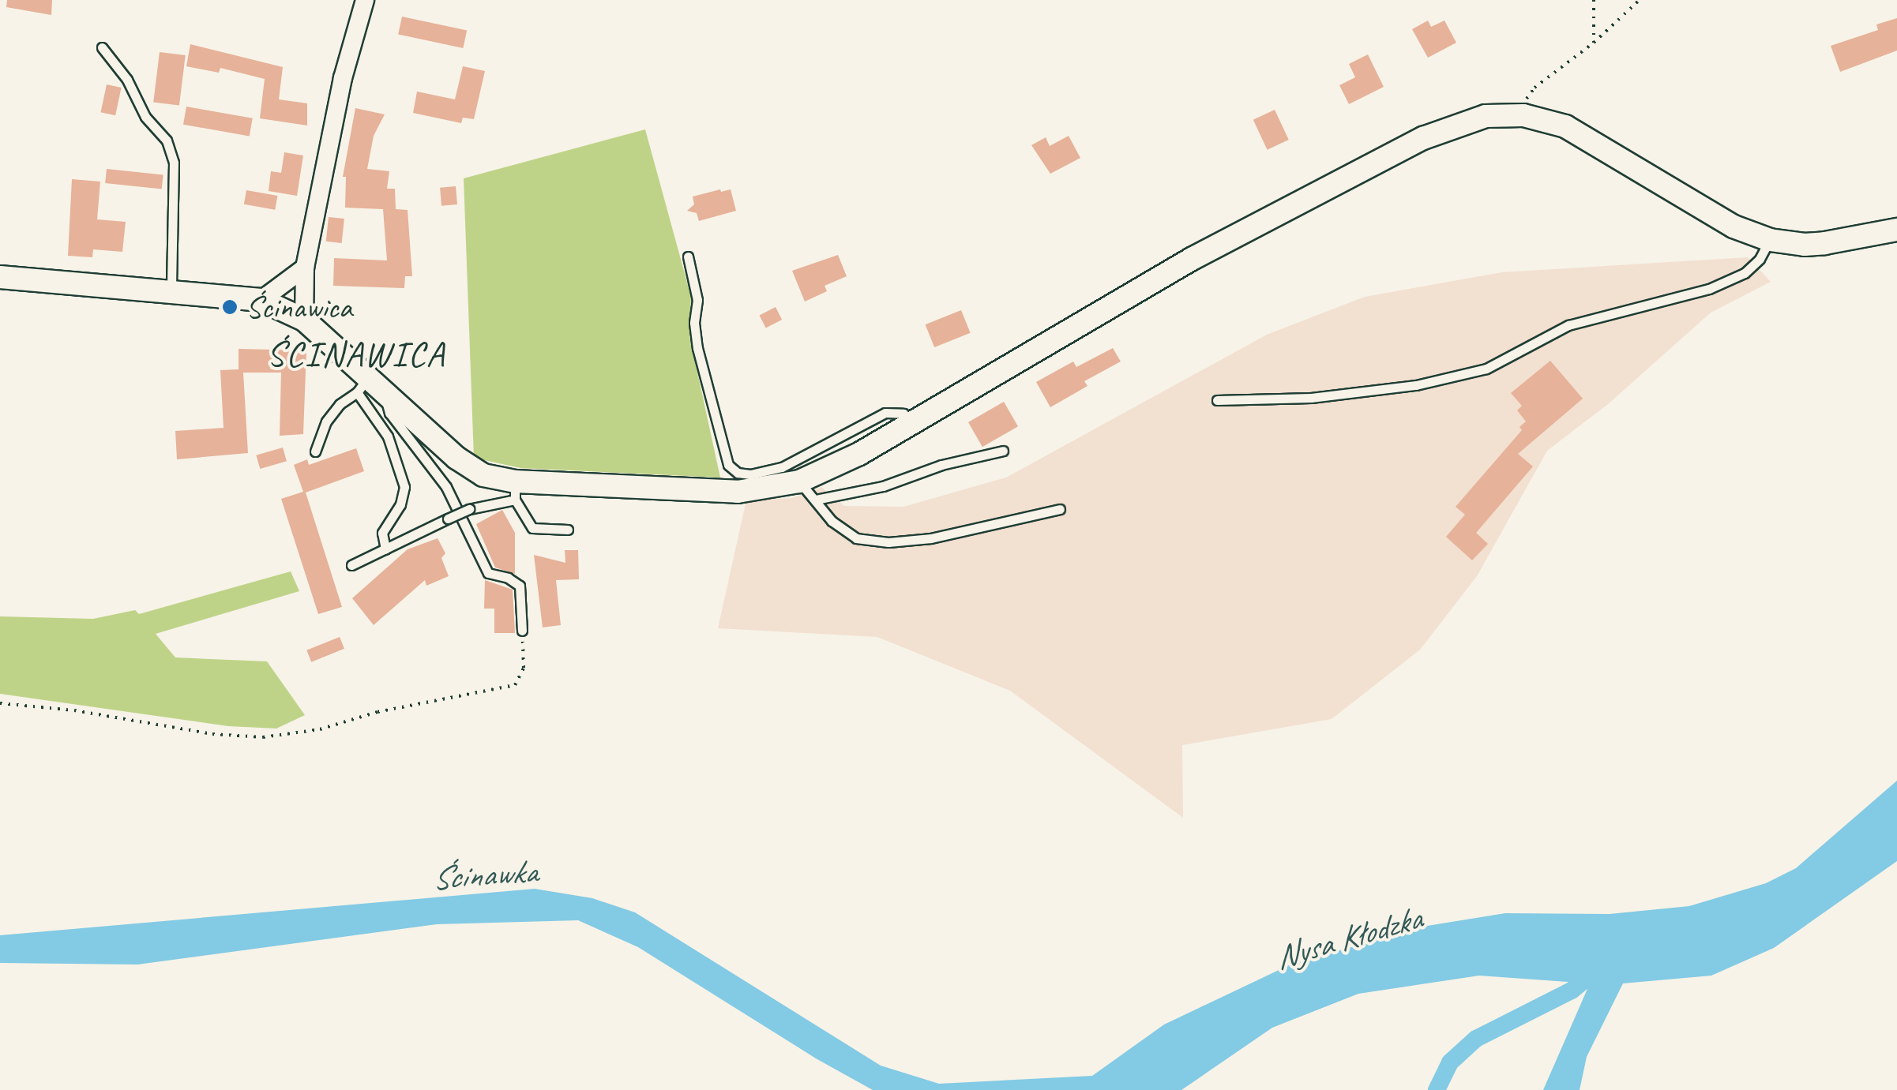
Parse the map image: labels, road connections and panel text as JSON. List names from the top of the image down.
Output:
{
  "districts": ["ŚCINAWICA"],
  "water": ["Ścinawka", "Nysa Kłodzka"],
  "places": ["Ścinawica"]
}
